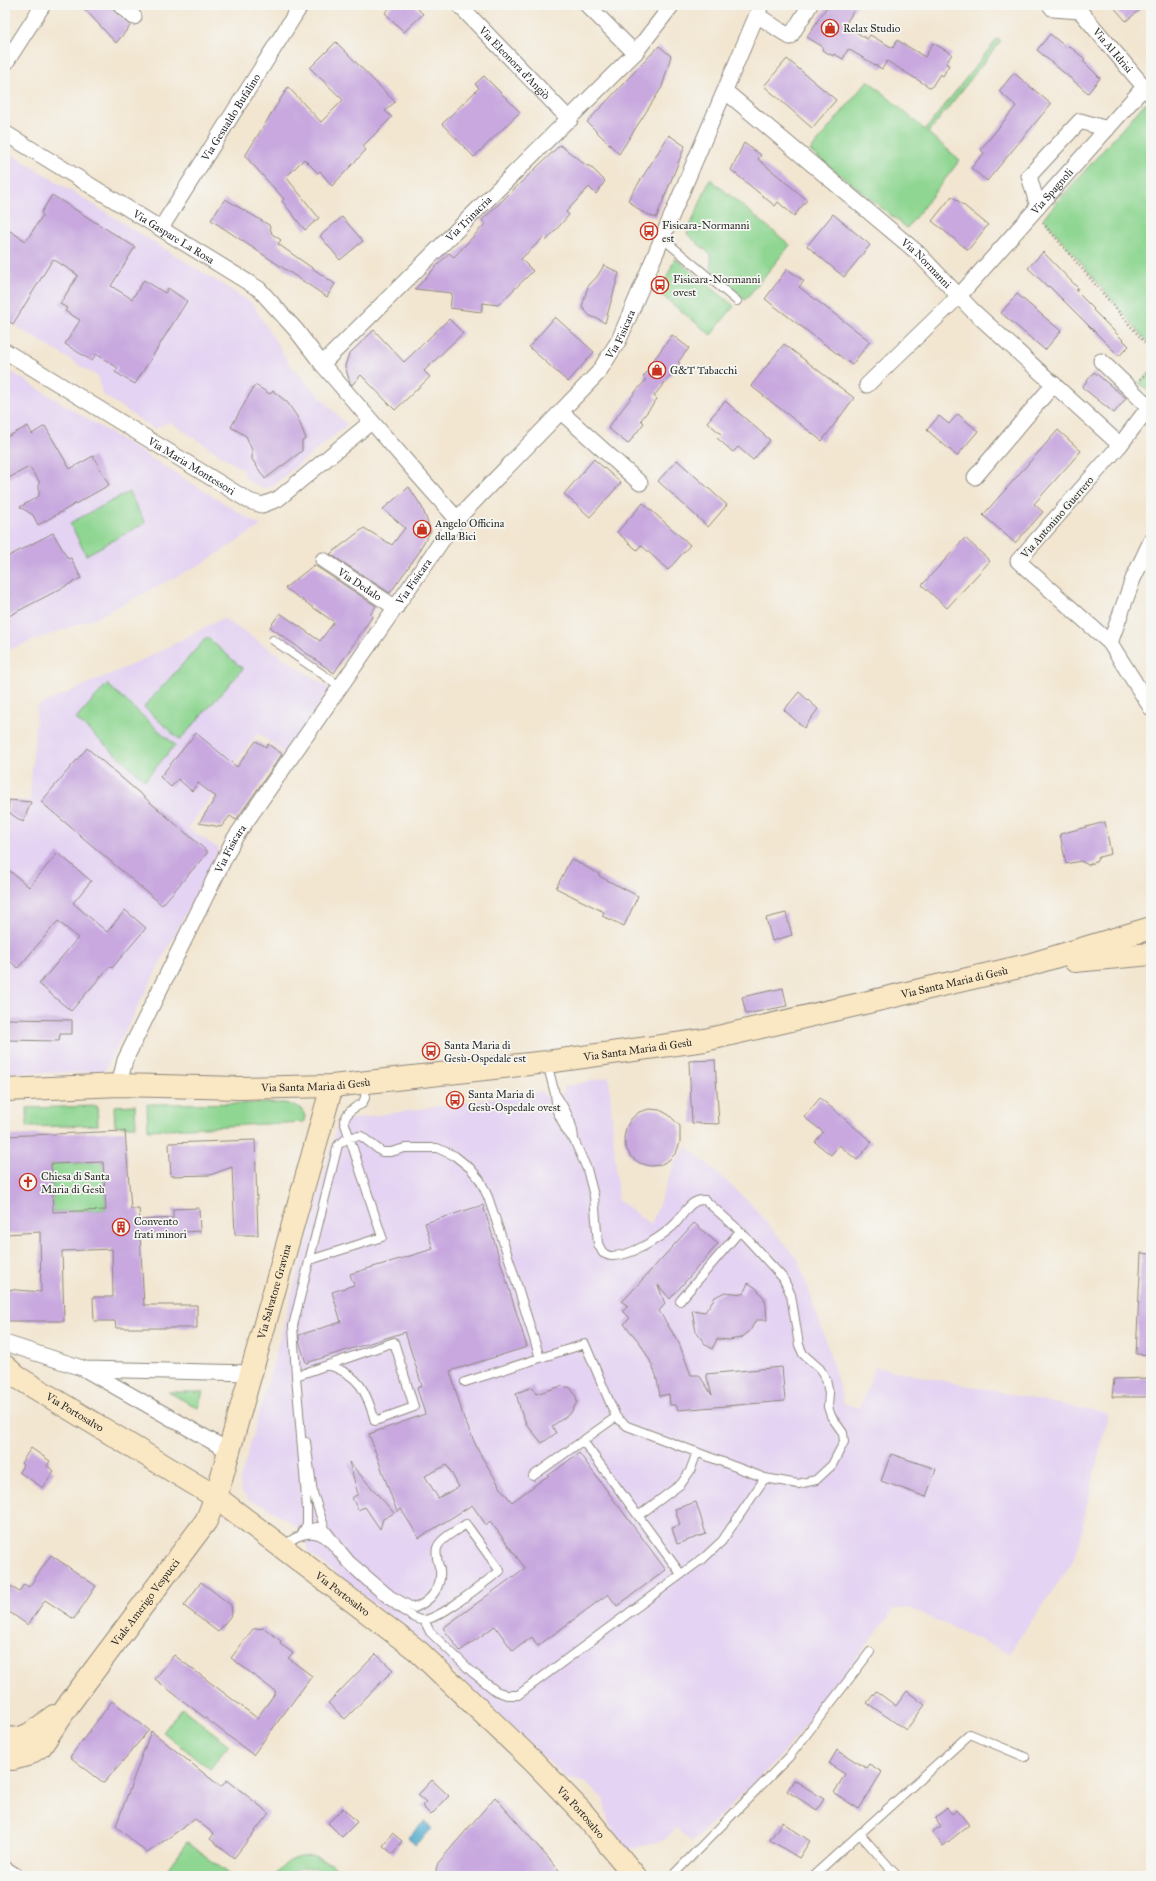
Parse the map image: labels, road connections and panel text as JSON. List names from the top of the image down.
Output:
{
  "streets": {
    "main road": [
      "Via Santa Maria di Gesù",
      "Via Salvatore Gravina",
      "Via Portosalvo",
      "Viale Amerigo Vespucci"
    ],
    "street": [
      "Via Al Idrisi",
      "Via Eleonora d'Angiò",
      "Via Gesualdo Bufalino",
      "Via Spagnoli",
      "Via Trinacria",
      "Via Gaspare La Rosa",
      "Via Normanni",
      "Via Fisicara",
      "Via Maria Montessori",
      "Via Antonino Guerrero",
      "Via Dedalo"
    ]
  },
  "crossings": [
    ["Via Al Idrisi", "Via Spagnoli"],
    ["Via Eleonora d'Angiò", "Via Trinacria"],
    ["Via Gesualdo Bufalino", "Via Gaspare La Rosa"],
    ["Via Spagnoli", "Via Normanni"],
    ["Via Trinacria", "Via Gaspare La Rosa"],
    ["Via Normanni", "Via Fisicara"],
    ["Via Normanni", "Via Antonino Guerrero"],
    ["Via Fisicara", "Via Dedalo"],
    ["Via Santa Maria di Gesù", "Via Salvatore Gravina"],
    ["Via Salvatore Gravina", "Via Portosalvo"],
    ["Via Salvatore Gravina", "Viale Amerigo Vespucci"],
    ["Via Portosalvo", "Viale Amerigo Vespucci"]
  ],
  "places": {
    "shop": ["Relax Studio", "G&T Tabacchi", "Angelo Officina della Bici"],
    "bus stop": [
      "Fisicara-Normanni est",
      "Fisicara-Normanni ovest",
      "Santa Maria di Gesù-Ospedale est",
      "Santa Maria di Gesù-Ospedale ovest"
    ],
    "church": ["Chiesa di Santa Maria di Gesù"],
    "building": ["Convento frati minori"]
  }
}
